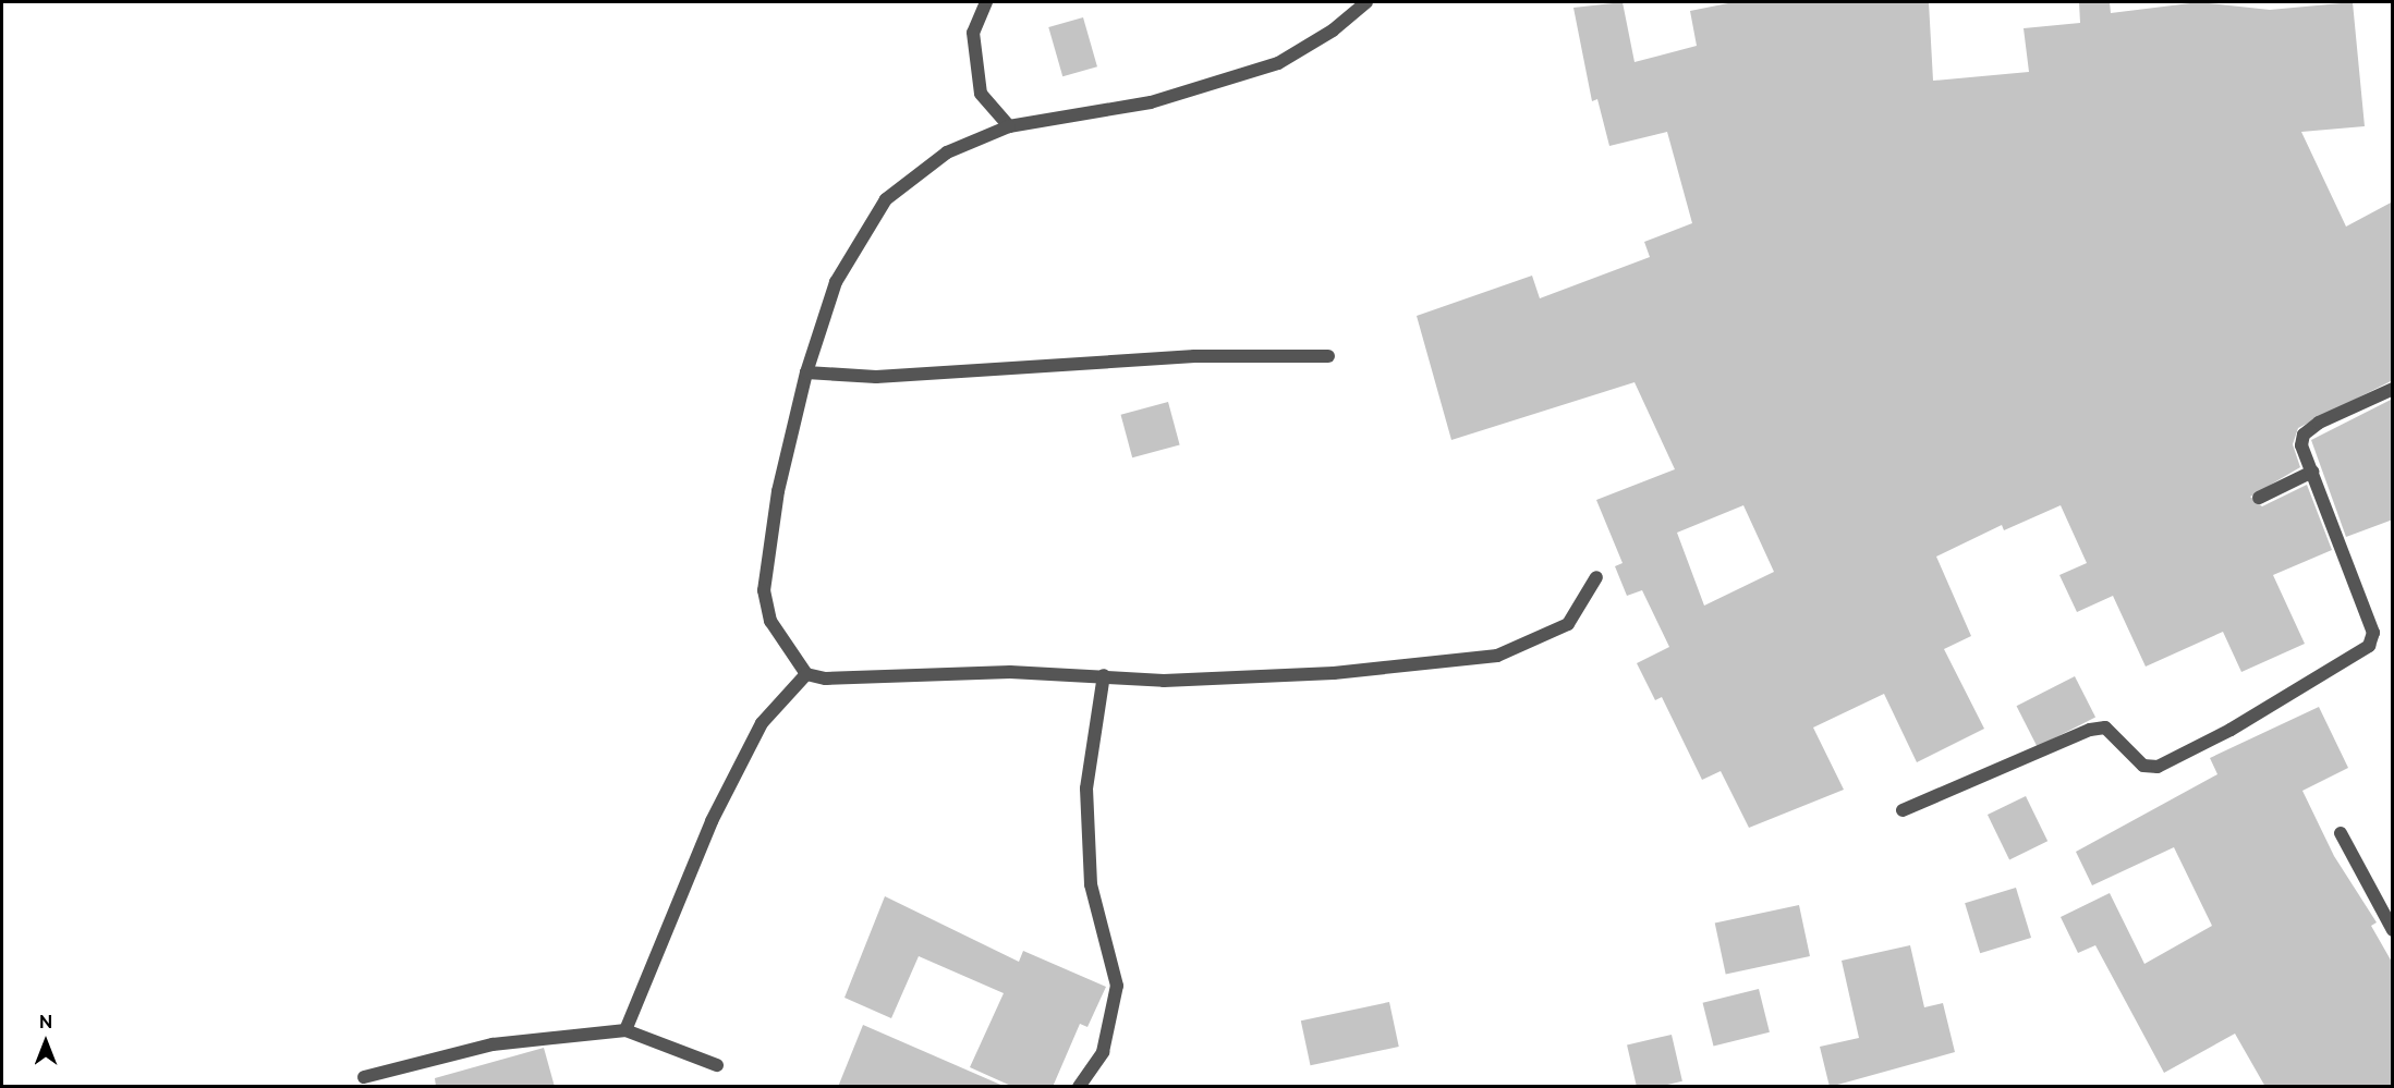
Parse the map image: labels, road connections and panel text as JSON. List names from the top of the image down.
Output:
{
  "north": "top"
}
